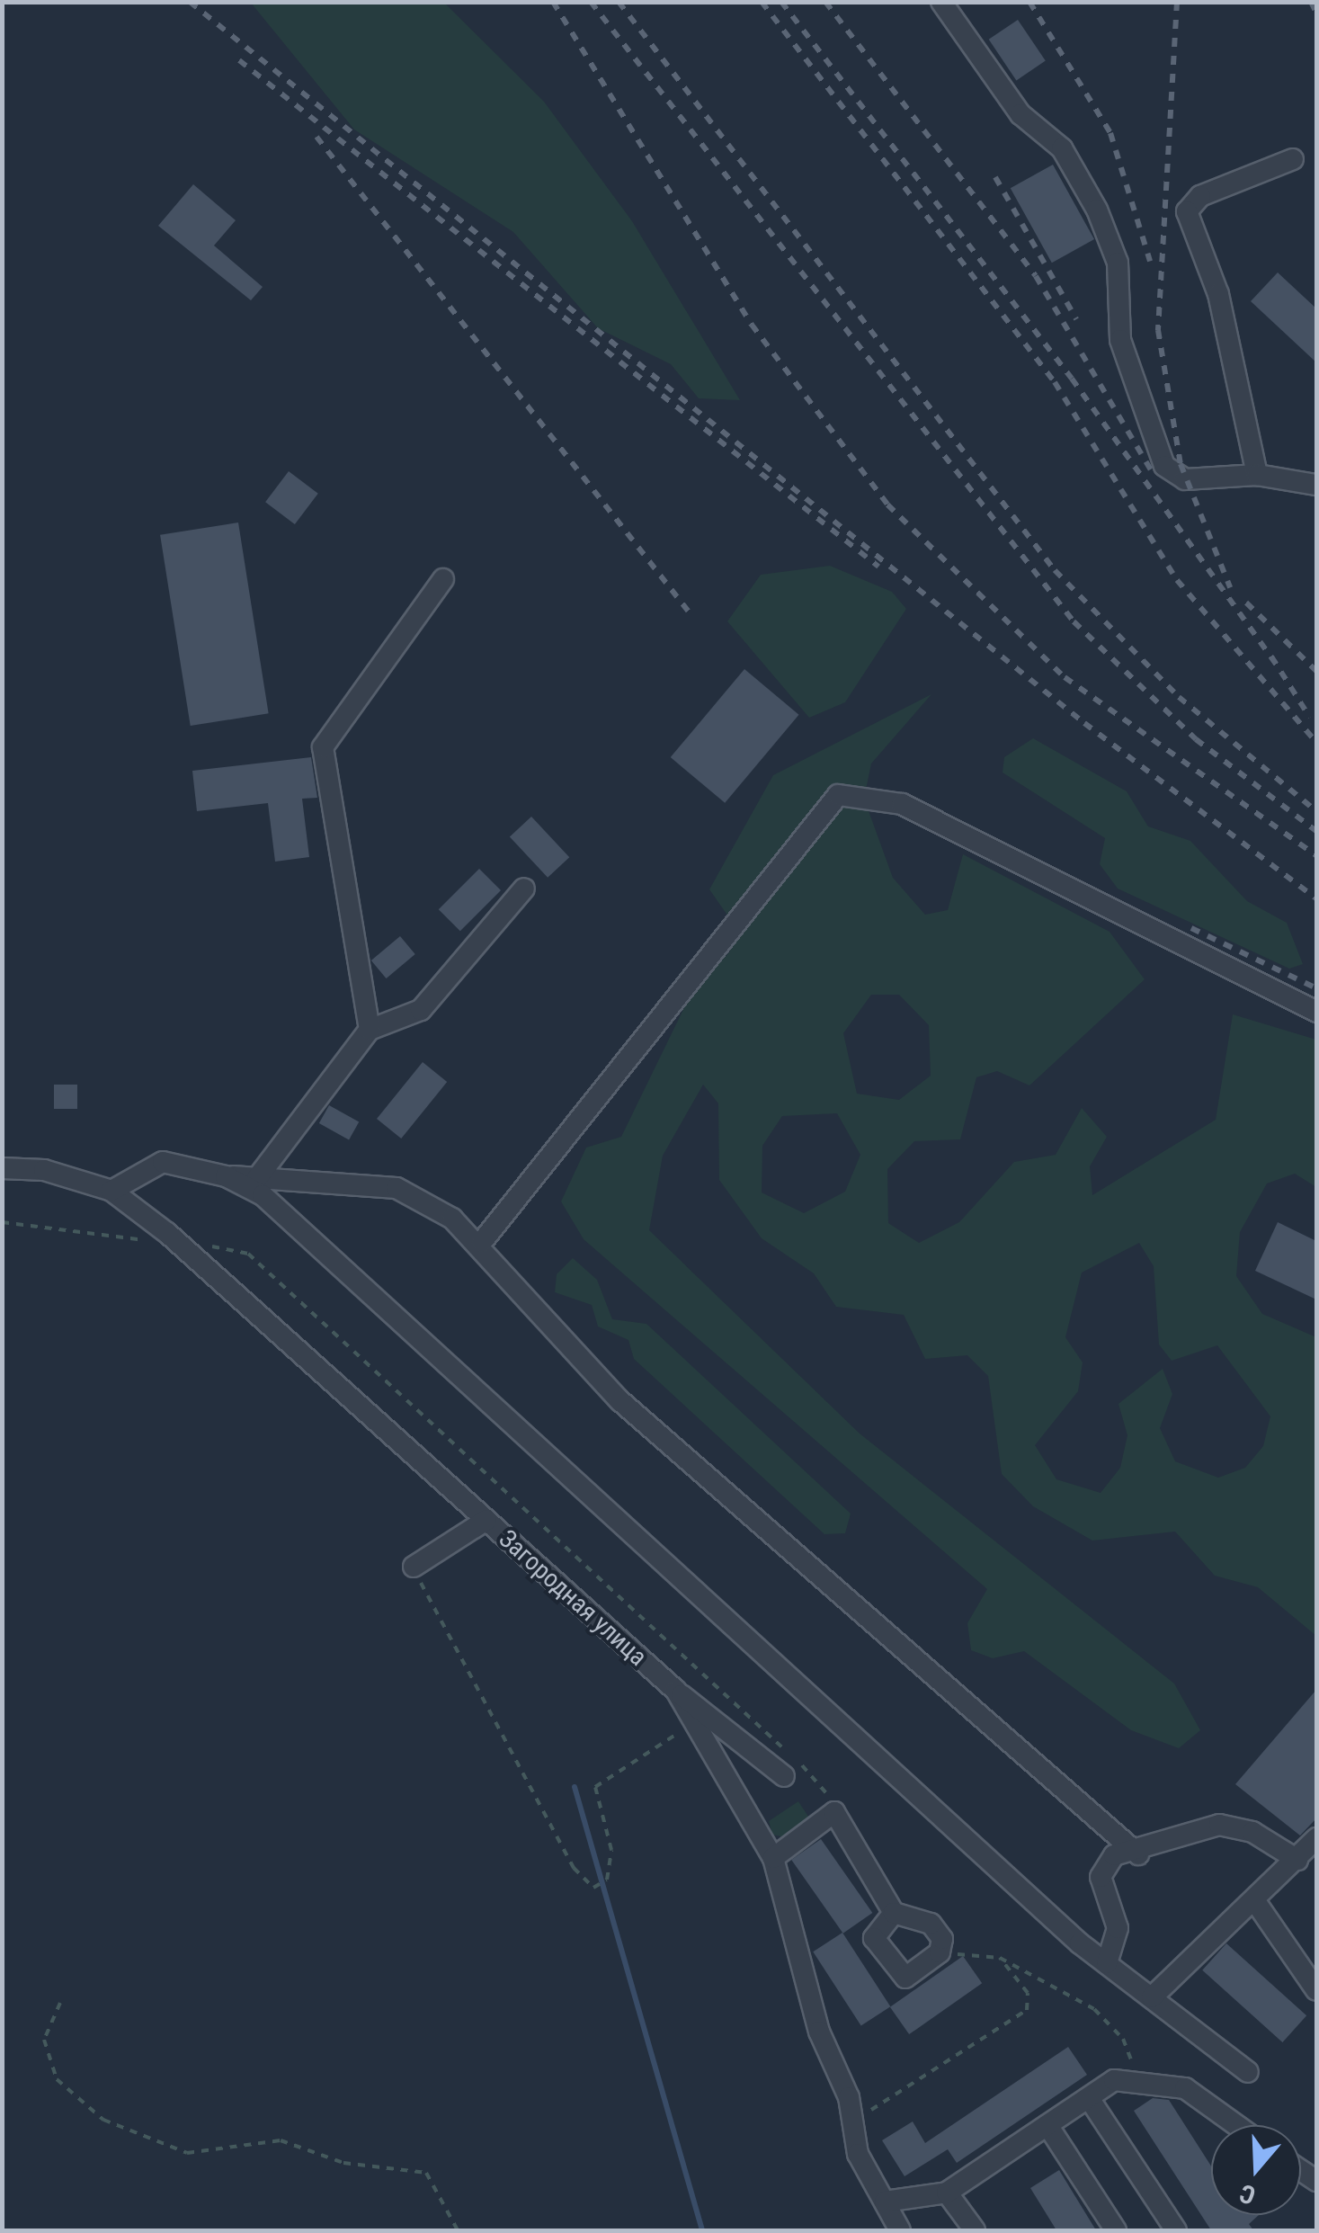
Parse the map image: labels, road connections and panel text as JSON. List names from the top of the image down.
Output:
{
  "streets": {
    "street": ["Загородная улица"]
  },
  "north": "bottom"
}
